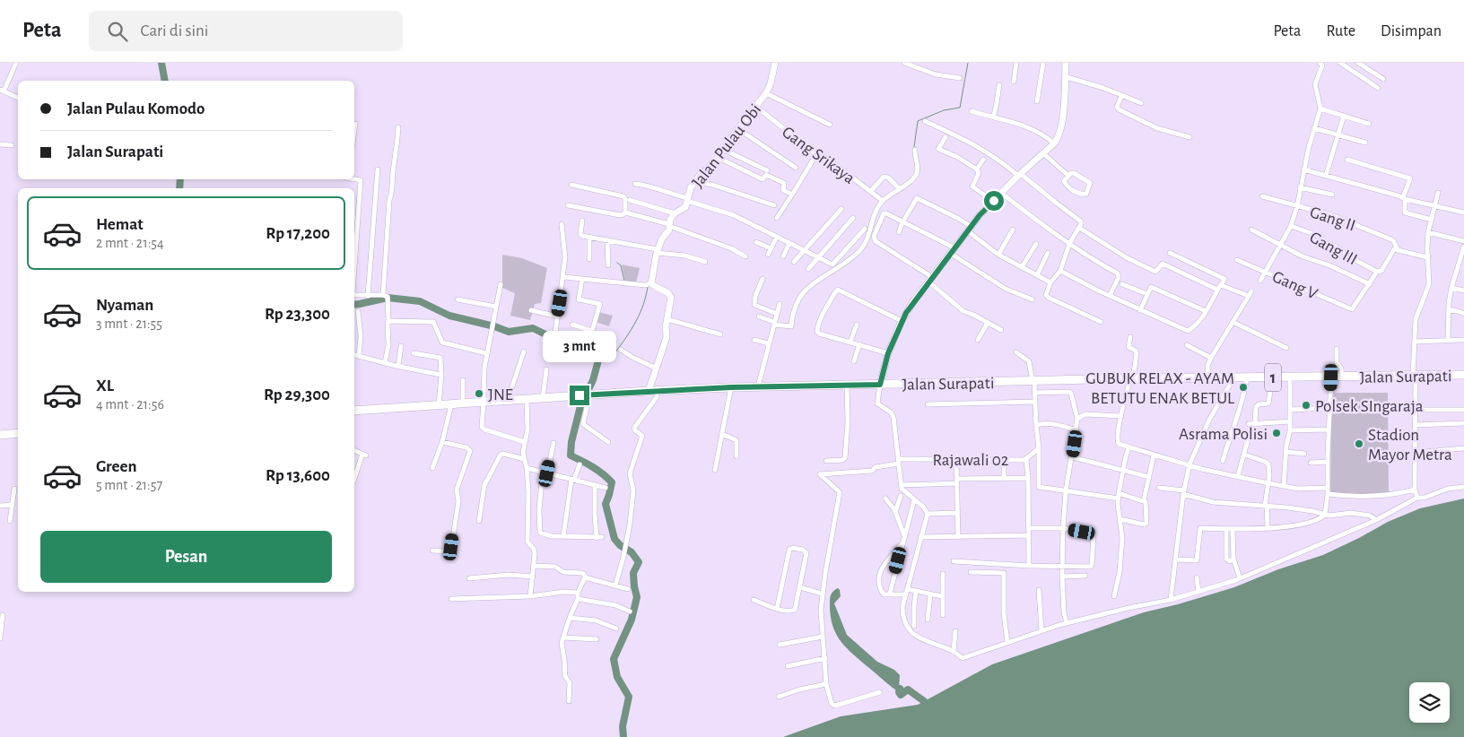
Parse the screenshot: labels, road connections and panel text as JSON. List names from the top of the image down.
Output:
{
  "streets": {
    "highway": ["Jalan Surapati", "1"],
    "street": [
      "Jalan Pulau Obi",
      "Gang Srikaya",
      "Gang II",
      "Gang III",
      "Gang V",
      "Rajawali 02"
    ]
  },
  "crossings": [
    ["Jalan Pulau Obi", "Gang Srikaya"]
  ],
  "places": [
    "GUBUK RELAX - AYAM BETUTU ENAK BETUL",
    "JNE",
    "Polsek SIngaraja",
    "Asrama Polisi",
    "Stadion Mayor Metra"
  ],
  "page": {
    "header": "Peta",
    "search": "Cari di sini",
    "nav": ["Peta", "Rute", "Disimpan"],
    "banner": ["Jalan Pulau Komodo", "Jalan Surapati"],
    "list": [
      {
        "name": "Hemat",
        "note": "2 mnt · 21:54",
        "value": "Rp 17,200"
      },
      {
        "name": "Nyaman",
        "note": "3 mnt · 21:55",
        "value": "Rp 23,300"
      },
      {
        "name": "XL",
        "note": "4 mnt · 21:56",
        "value": "Rp 29,300"
      },
      {
        "name": "Green",
        "note": "5 mnt · 21:57",
        "value": "Rp 13,600"
      }
    ],
    "bubble": "3 mnt",
    "buttons": "Pesan"
  }
}
